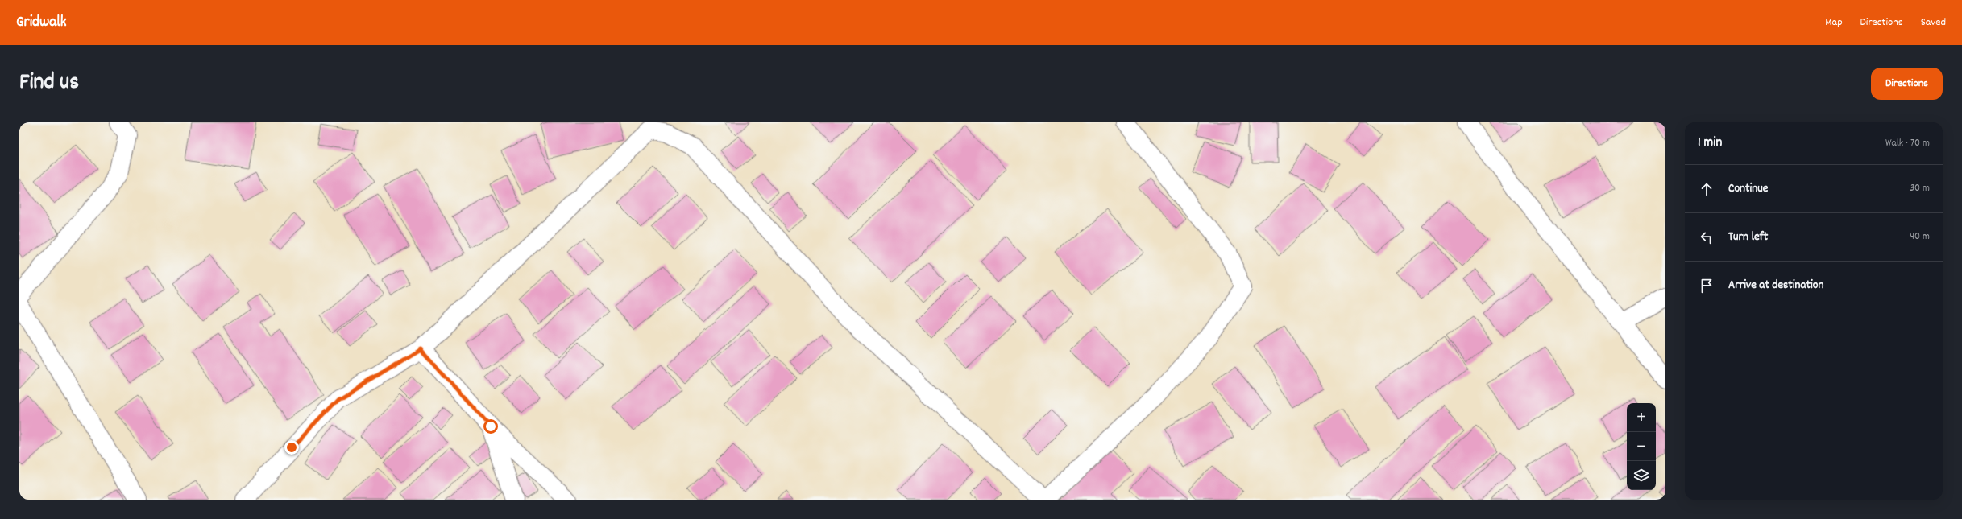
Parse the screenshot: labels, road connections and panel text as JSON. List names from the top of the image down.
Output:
{
  "page": {
    "header": "Gridwalk",
    "nav": ["Map", "Directions", "Saved"],
    "title": "Find us",
    "buttons": "Directions",
    "heading": ["1 min", "Walk · 70 m"],
    "list": [
      ["Continue", "30 m"],
      ["Turn left", "40 m"],
      "Arrive at destination"
    ],
    "map_buttons": ["+", "−"]
  }
}
